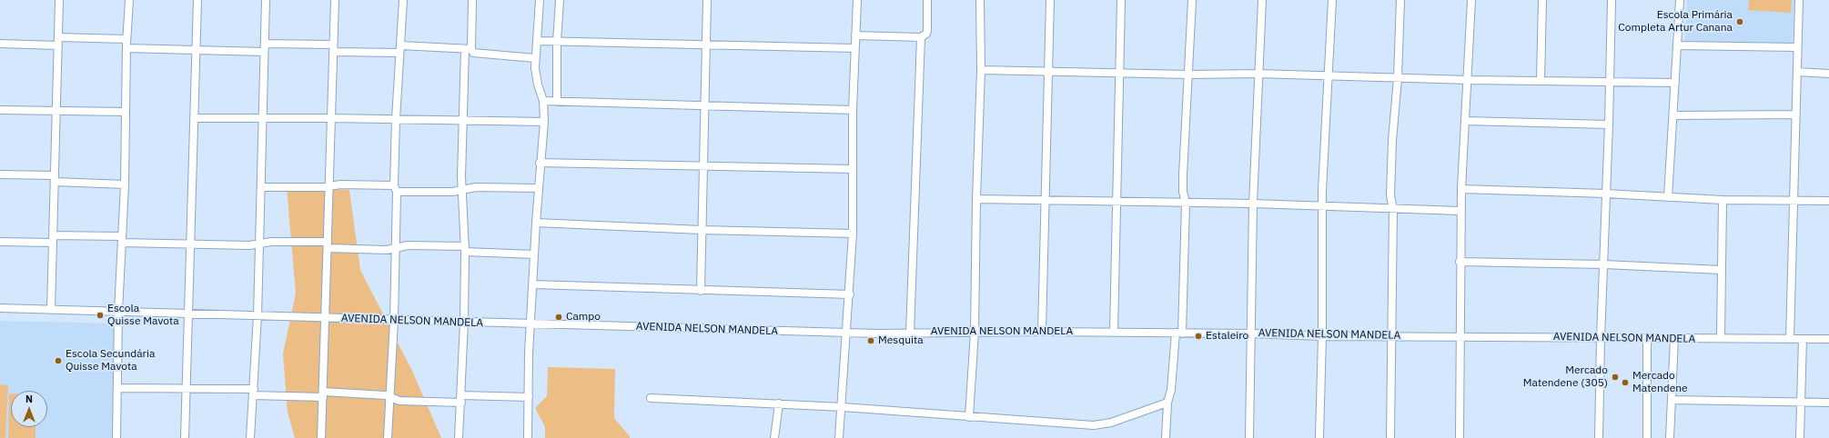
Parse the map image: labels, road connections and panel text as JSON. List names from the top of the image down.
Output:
{
  "streets": {
    "street": ["AVENIDA NELSON MANDELA"]
  },
  "places": [
    "Escola Primária Completa Artur Canana",
    "Escola Quisse Mavota",
    "Campo",
    "Estaleiro",
    "Mesquita",
    "Escola Secundária Quisse Mavota",
    "Mercado Matendene (305)",
    "Mercado Matendene"
  ],
  "north": "top"
}
